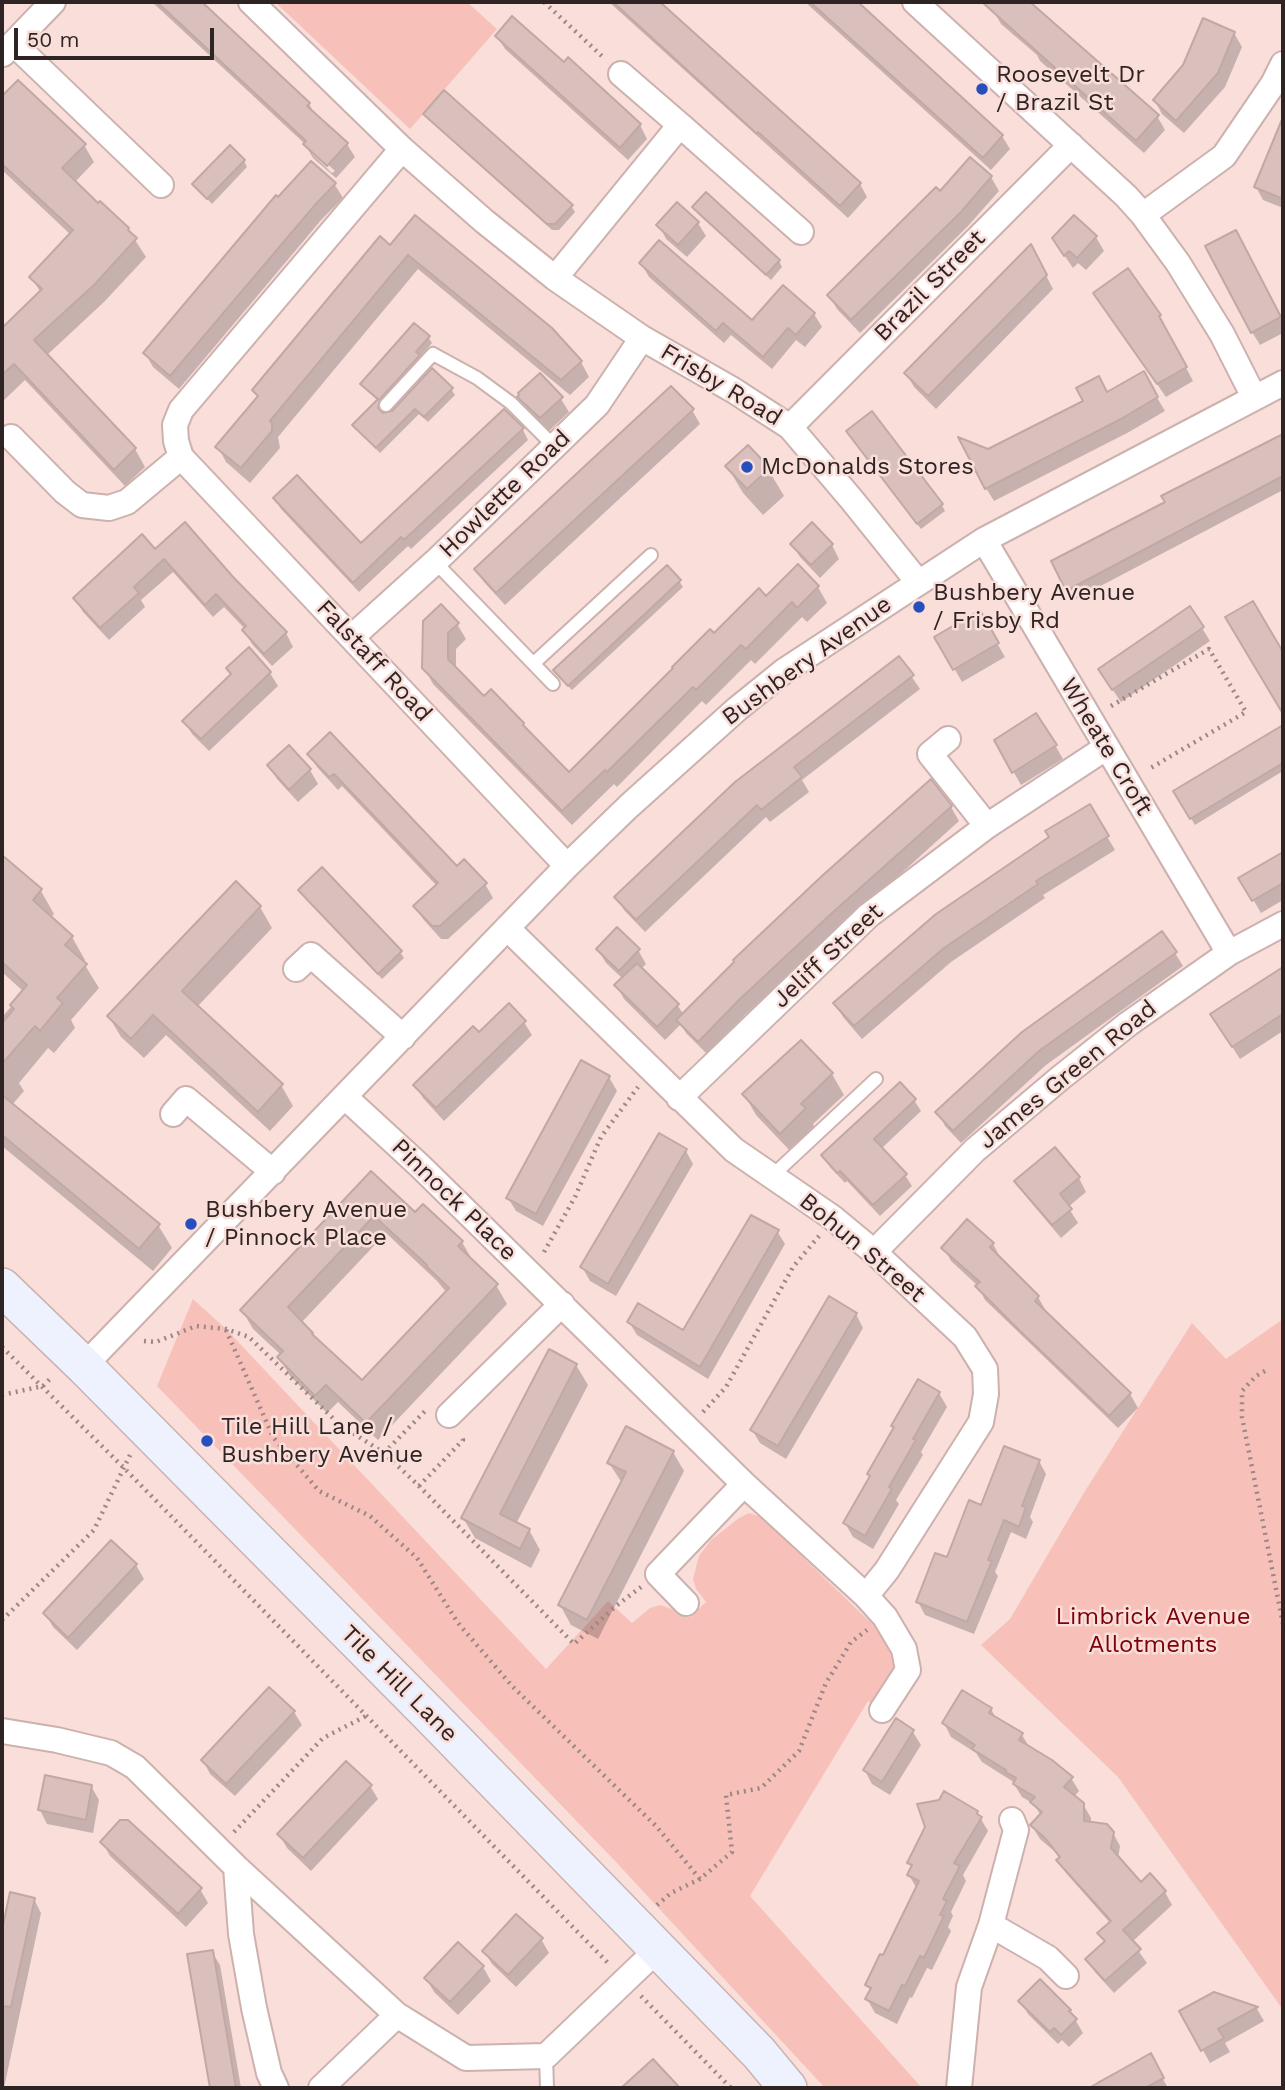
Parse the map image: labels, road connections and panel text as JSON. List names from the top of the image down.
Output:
{
  "streets": {
    "main road": ["Tile Hill Lane"],
    "street": [
      "Brazil Street",
      "Frisby Road",
      "Howlette Road",
      "Falstaff Road",
      "Bushbery Avenue",
      "Wheate Croft",
      "Jeliff Street",
      "James Green Road",
      "Pinnock Place",
      "Bohun Street"
    ]
  },
  "crossings": [
    ["Brazil Street", "Frisby Road"],
    ["Frisby Road", "Howlette Road"],
    ["Frisby Road", "Bushbery Avenue"],
    ["Howlette Road", "Falstaff Road"],
    ["Falstaff Road", "Bushbery Avenue"],
    ["Bushbery Avenue", "Wheate Croft"],
    ["Bushbery Avenue", "Pinnock Place"],
    ["Bushbery Avenue", "Bohun Street"],
    ["Bushbery Avenue", "Tile Hill Lane"],
    ["Wheate Croft", "Jeliff Street"],
    ["Wheate Croft", "James Green Road"],
    ["Jeliff Street", "Bohun Street"],
    ["James Green Road", "Bohun Street"],
    ["Pinnock Place", "Bohun Street"]
  ],
  "parks": ["Limbrick Avenue Allotments"],
  "places": [
    "Roosevelt Dr / Brazil St",
    "McDonalds Stores",
    "Bushbery Avenue / Frisby Rd",
    "Bushbery Avenue / Pinnock Place",
    "Tile Hill Lane / Bushbery Avenue"
  ],
  "scale_bar": "50 m"
}
